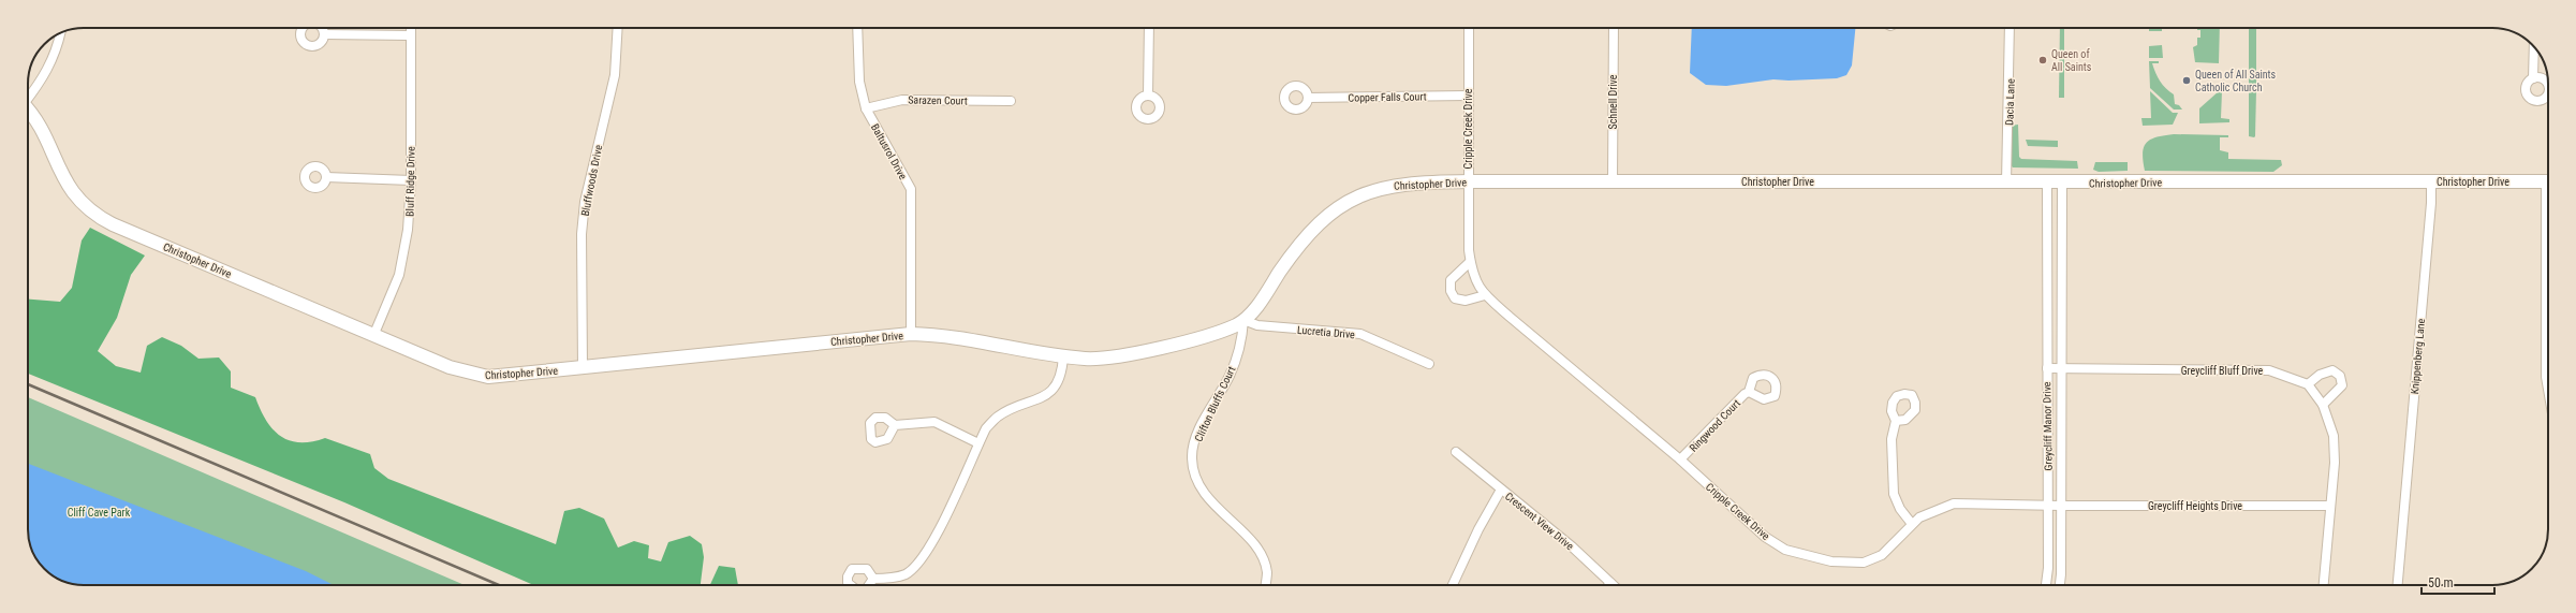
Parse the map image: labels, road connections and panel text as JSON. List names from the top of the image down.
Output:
{
  "streets": {
    "street": [
      "Copper Falls Court",
      "Sarazen Court",
      "Schnell Drive",
      "Dacia Lane",
      "Cripple Creek Drive",
      "Baltusrol Drive",
      "Bluffwoods Drive",
      "Bluff Ridge Drive",
      "Christopher Drive",
      "Lucretia Drive",
      "Knippenberg Lane",
      "Greycliff Bluff Drive",
      "Clifton Bluffs Court",
      "Ringwood Court",
      "Greycliff Manor Drive",
      "Greycliff Heights Drive",
      "Crescent View Drive"
    ]
  },
  "crossings": [
    ["Copper Falls Court", "Cripple Creek Drive"],
    ["Sarazen Court", "Baltusrol Drive"],
    ["Schnell Drive", "Christopher Drive"],
    ["Dacia Lane", "Christopher Drive"],
    ["Cripple Creek Drive", "Christopher Drive"],
    ["Cripple Creek Drive", "Ringwood Court"],
    ["Cripple Creek Drive", "Greycliff Manor Drive"],
    ["Cripple Creek Drive", "Greycliff Heights Drive"],
    ["Baltusrol Drive", "Christopher Drive"],
    ["Bluffwoods Drive", "Christopher Drive"],
    ["Bluff Ridge Drive", "Christopher Drive"],
    ["Christopher Drive", "Lucretia Drive"],
    ["Christopher Drive", "Knippenberg Lane"],
    ["Christopher Drive", "Clifton Bluffs Court"],
    ["Christopher Drive", "Greycliff Manor Drive"],
    ["Lucretia Drive", "Clifton Bluffs Court"],
    ["Greycliff Bluff Drive", "Greycliff Manor Drive"],
    ["Greycliff Manor Drive", "Greycliff Heights Drive"]
  ],
  "parks": ["Cliff Cave Park"],
  "places": ["Queen of All Saints", "Queen of All Saints Catholic Church"],
  "scale_bar": "50 m"
}
